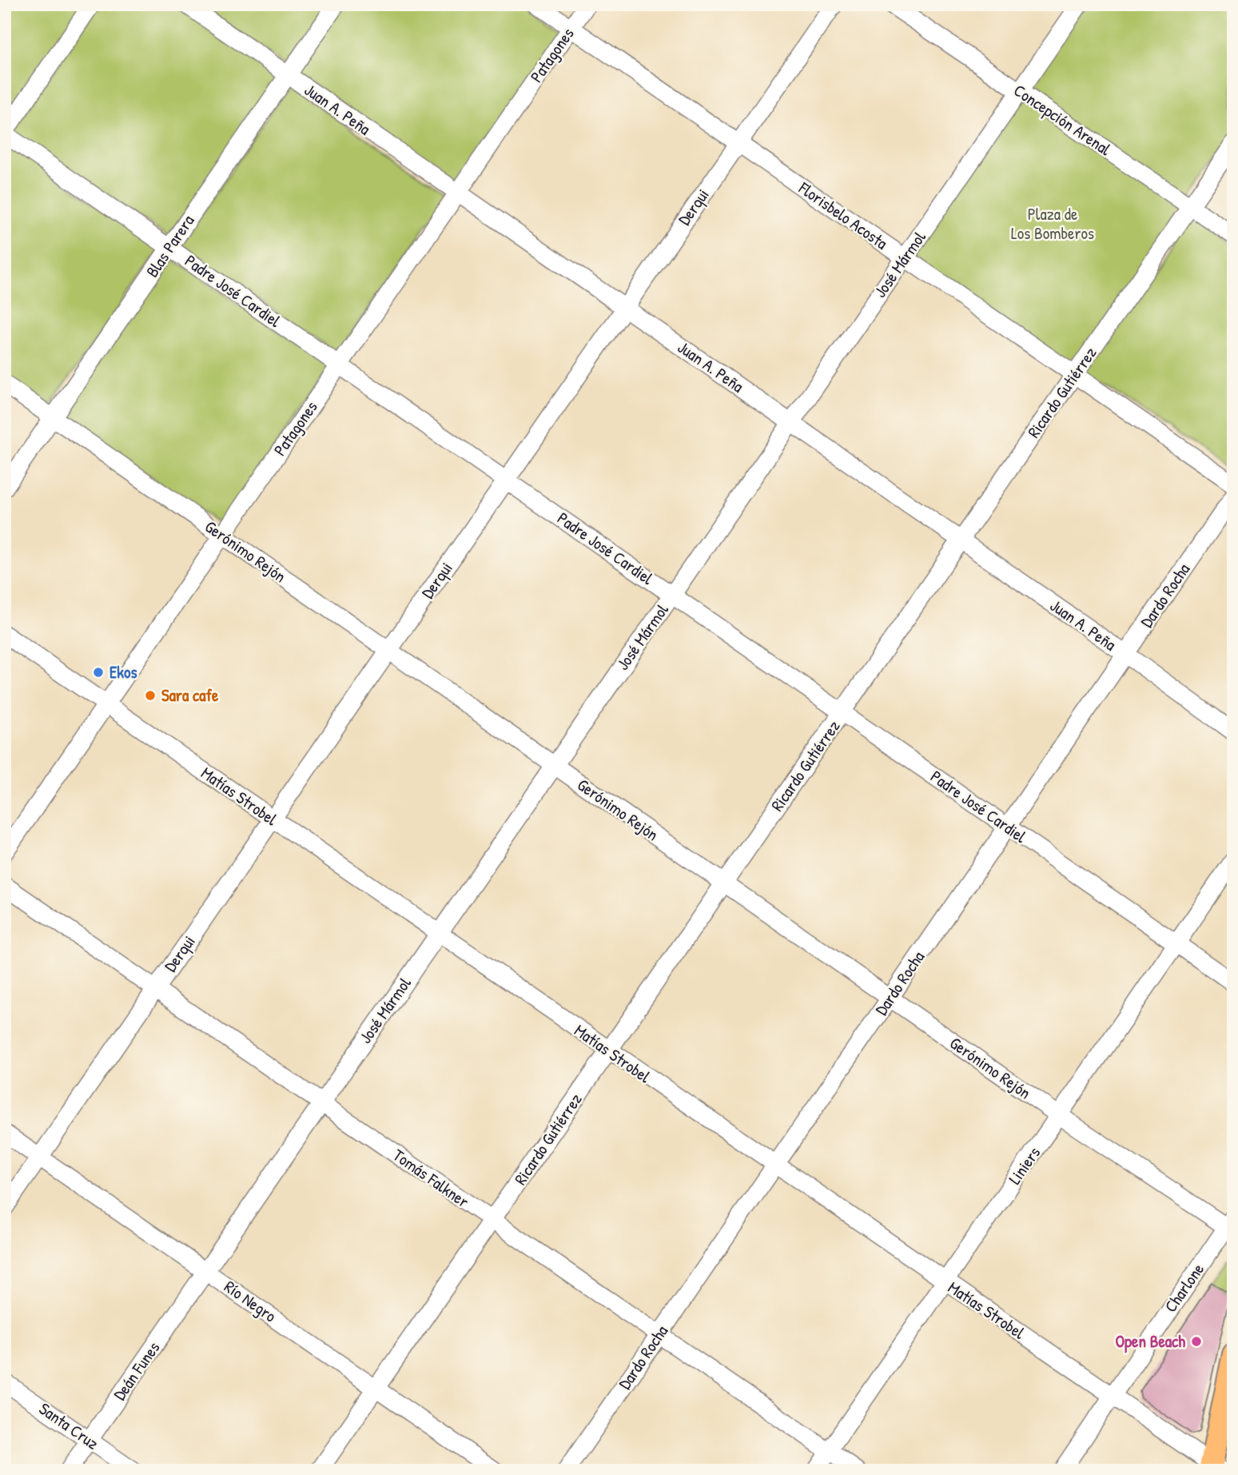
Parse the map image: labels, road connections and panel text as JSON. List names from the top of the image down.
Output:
{
  "streets": {
    "street": [
      "Patagones",
      "Juan A. Peña",
      "Concepción Arenal",
      "Derqui",
      "Florisbelo Acosta",
      "Blas Parera",
      "José Mármol",
      "Padre José Cardiel",
      "Ricardo Gutiérrez",
      "Gerónimo Rejón",
      "Dardo Rocha",
      "Matías Strobel",
      "Liniers",
      "Tomás Falkner",
      "Charlone",
      "Río Negro",
      "Deán Funes",
      "Santa Cruz"
    ]
  },
  "crossings": [
    ["Patagones", "Juan A. Peña"],
    ["Patagones", "Florisbelo Acosta"],
    ["Patagones", "Padre José Cardiel"],
    ["Patagones", "Gerónimo Rejón"],
    ["Patagones", "Matías Strobel"],
    ["Juan A. Peña", "Derqui"],
    ["Juan A. Peña", "Blas Parera"],
    ["Juan A. Peña", "José Mármol"],
    ["Juan A. Peña", "Ricardo Gutiérrez"],
    ["Juan A. Peña", "Dardo Rocha"],
    ["Concepción Arenal", "José Mármol"],
    ["Concepción Arenal", "Ricardo Gutiérrez"],
    ["Derqui", "Florisbelo Acosta"],
    ["Derqui", "Padre José Cardiel"],
    ["Derqui", "Gerónimo Rejón"],
    ["Derqui", "Matías Strobel"],
    ["Derqui", "Tomás Falkner"],
    ["Derqui", "Río Negro"],
    ["Florisbelo Acosta", "José Mármol"],
    ["Florisbelo Acosta", "Ricardo Gutiérrez"],
    ["Blas Parera", "Padre José Cardiel"],
    ["Blas Parera", "Gerónimo Rejón"],
    ["José Mármol", "Padre José Cardiel"],
    ["José Mármol", "Gerónimo Rejón"],
    ["José Mármol", "Matías Strobel"],
    ["José Mármol", "Tomás Falkner"],
    ["José Mármol", "Río Negro"],
    ["José Mármol", "Deán Funes"],
    ["Padre José Cardiel", "Ricardo Gutiérrez"],
    ["Padre José Cardiel", "Dardo Rocha"],
    ["Padre José Cardiel", "Liniers"],
    ["Ricardo Gutiérrez", "Gerónimo Rejón"],
    ["Ricardo Gutiérrez", "Matías Strobel"],
    ["Ricardo Gutiérrez", "Tomás Falkner"],
    ["Ricardo Gutiérrez", "Río Negro"],
    ["Gerónimo Rejón", "Dardo Rocha"],
    ["Gerónimo Rejón", "Liniers"],
    ["Gerónimo Rejón", "Charlone"],
    ["Dardo Rocha", "Matías Strobel"],
    ["Dardo Rocha", "Tomás Falkner"],
    ["Matías Strobel", "Liniers"],
    ["Matías Strobel", "Charlone"],
    ["Liniers", "Tomás Falkner"],
    ["Río Negro", "Deán Funes"],
    ["Deán Funes", "Santa Cruz"]
  ],
  "parks": ["Plaza de Los Bomberos"],
  "places": ["Ekos", "Sara cafe", "Open Beach"]
}
